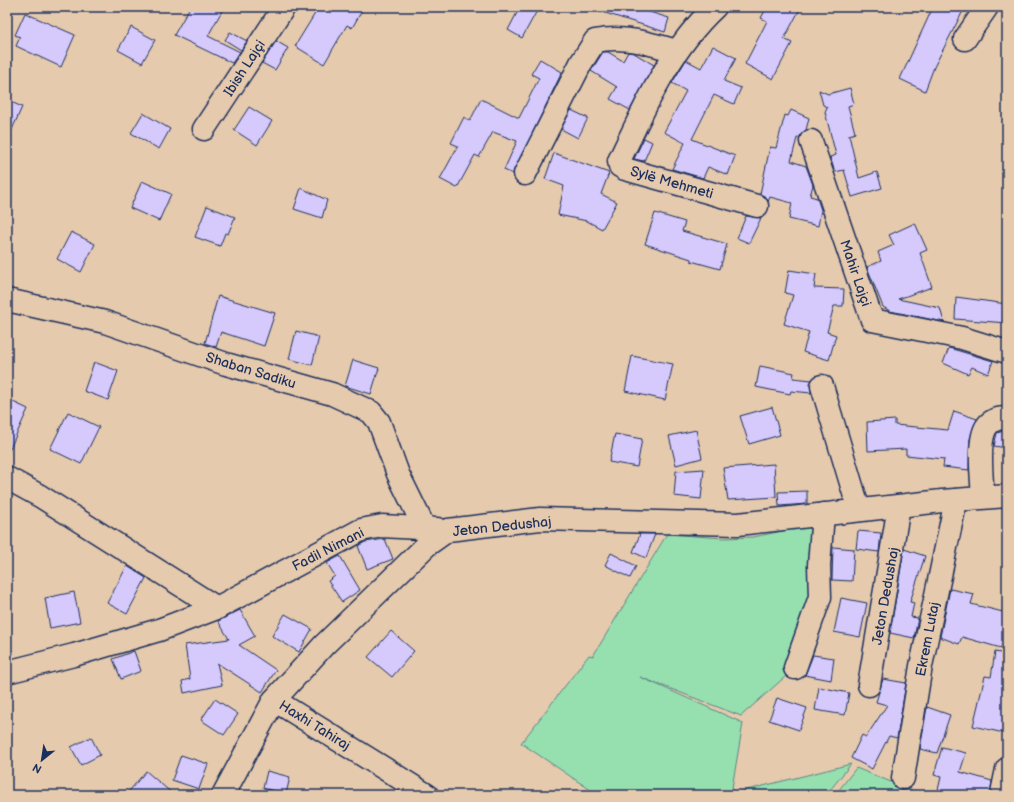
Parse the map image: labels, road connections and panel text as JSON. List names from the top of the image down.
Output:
{
  "streets": {
    "street": [
      "Ibish Lajçi",
      "Sylë Mehmeti",
      "Mahir Lajçi",
      "Shaban Sadiku",
      "Jeton Dedushaj",
      "Fadil Nimani",
      "Ekrem Lutaj",
      "Haxhi Tahiraj"
    ]
  },
  "crossings": [
    ["Shaban Sadiku", "Fadil Nimani"],
    ["Jeton Dedushaj", "Fadil Nimani"],
    ["Jeton Dedushaj", "Ekrem Lutaj"],
    ["Jeton Dedushaj", "Haxhi Tahiraj"]
  ],
  "north": "bottom left"
}
